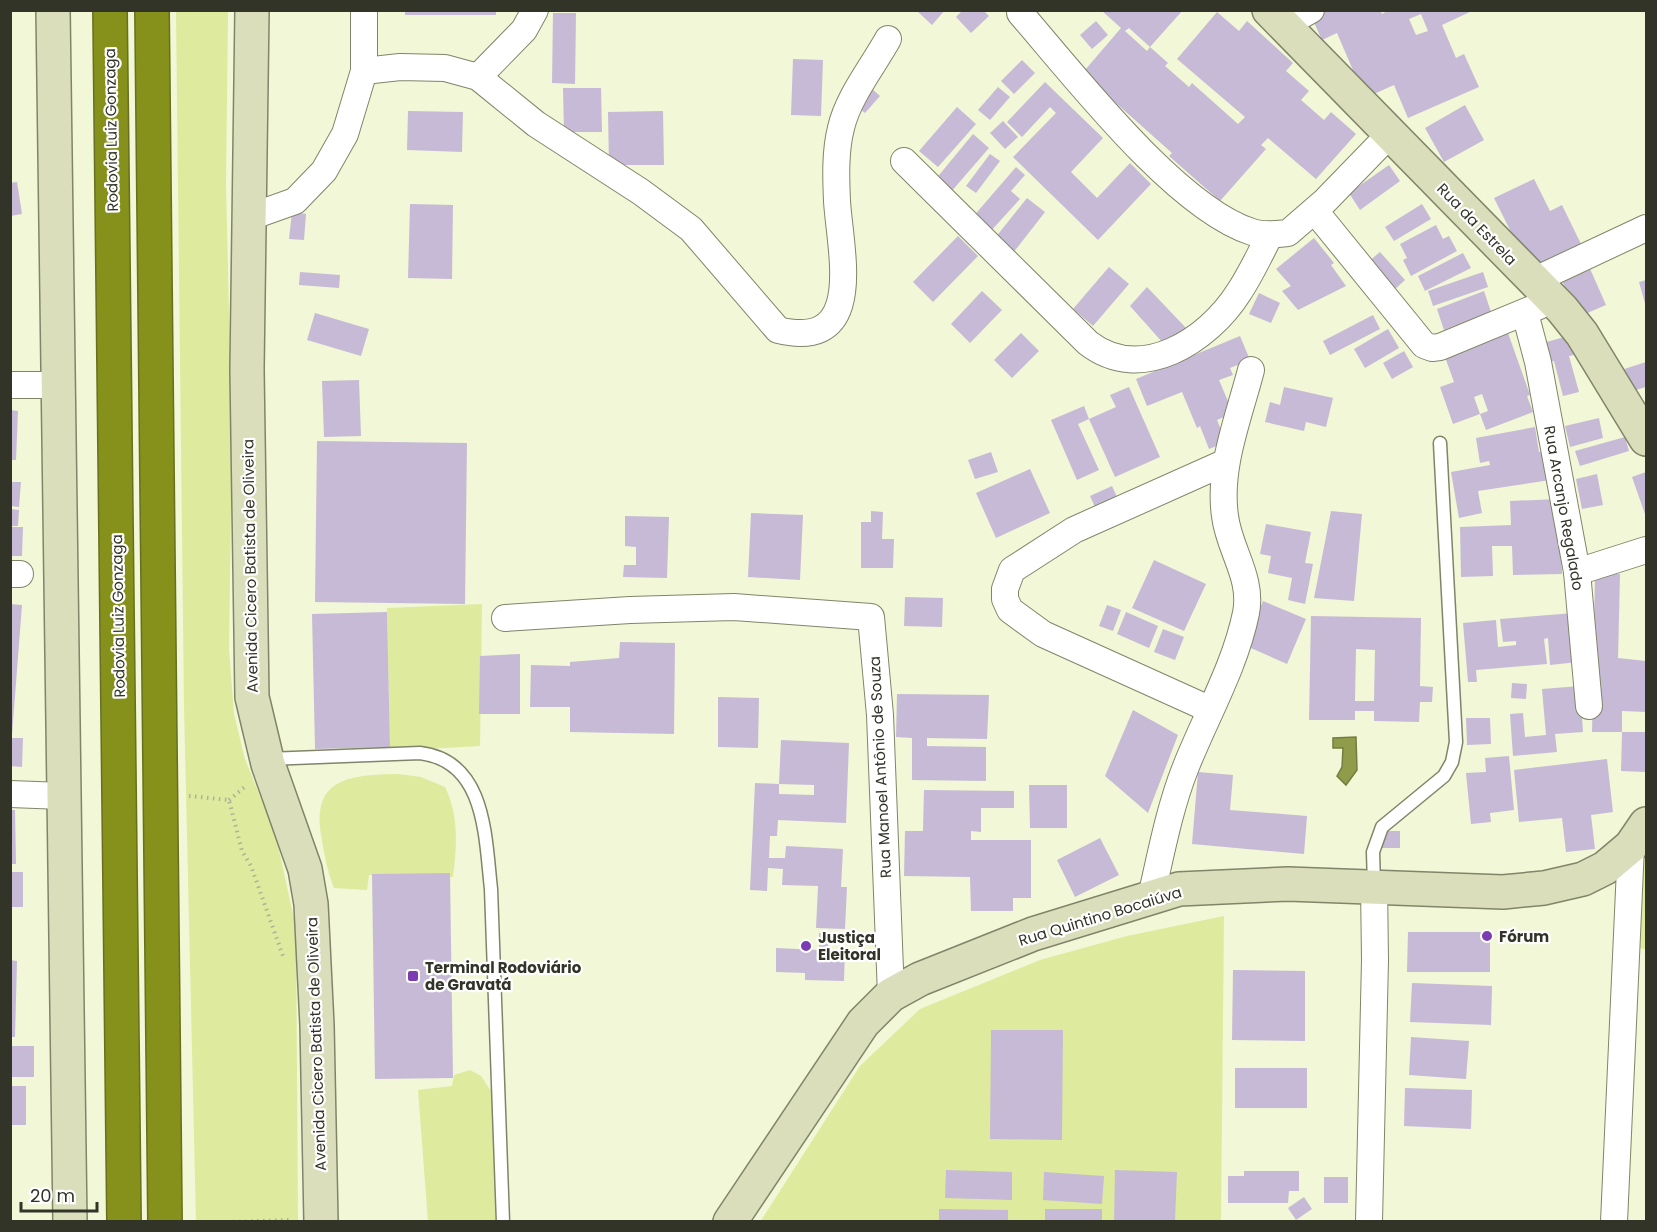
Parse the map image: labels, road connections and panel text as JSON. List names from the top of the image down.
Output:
{
  "streets": {
    "highway": ["Rodovia Luiz Gonzaga"],
    "main road": ["Rua da Estrela", "Avenida Cicero Batista de Oliveira", "Rua Quintino Bocaiúva"],
    "street": ["Rua Arcanjo Regalado", "Rua Manoel Antônio de Souza"]
  },
  "crossings": [
    ["Rua da Estrela", "Rua Arcanjo Regalado"],
    ["Rua Manoel Antônio de Souza", "Rua Quintino Bocaiúva"]
  ],
  "places": {
    "other": ["Fórum", "Justiça Eleitoral"],
    "transit": ["Terminal Rodoviário de Gravatá"]
  },
  "scale_bar": "20 m"
}
